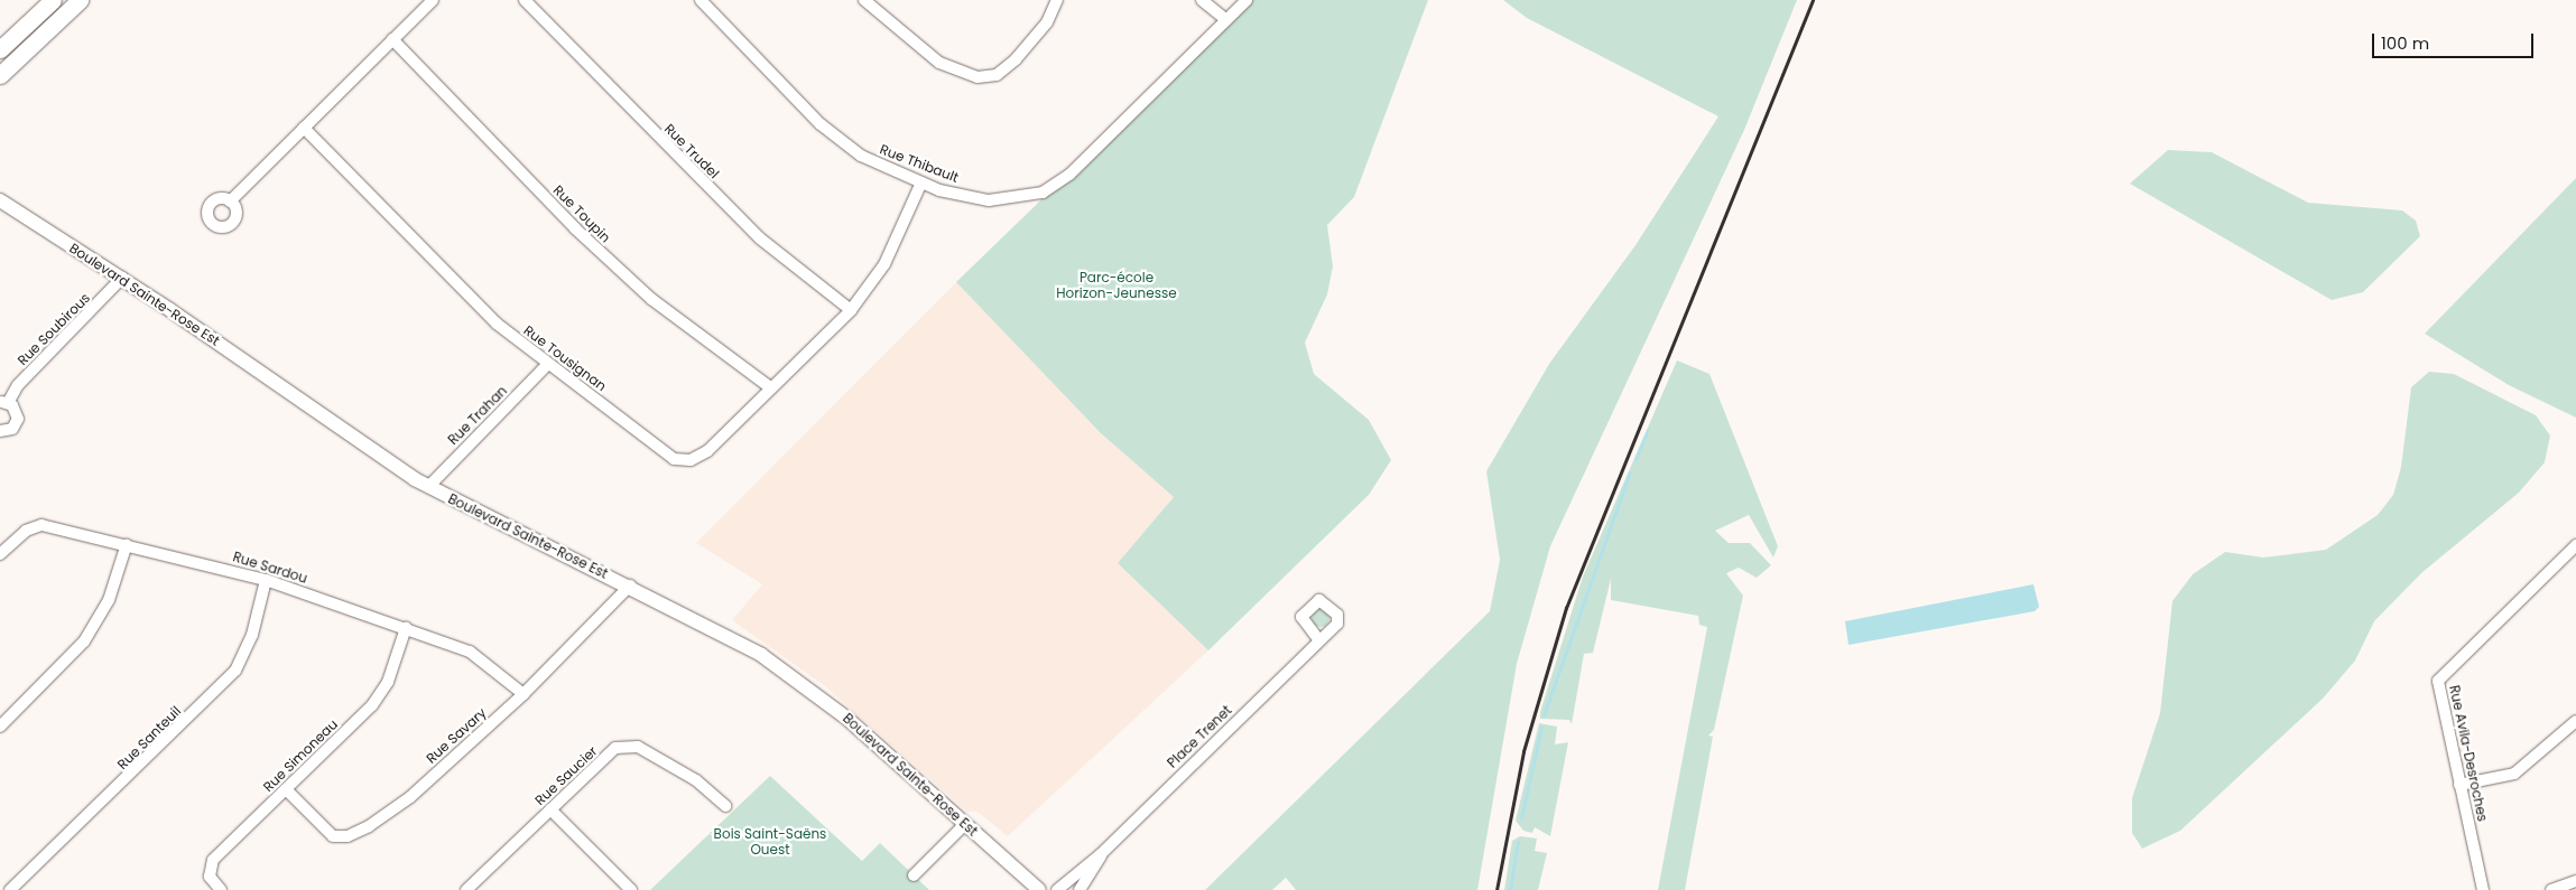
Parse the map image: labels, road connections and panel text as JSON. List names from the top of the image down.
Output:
{
  "streets": {
    "street": [
      "Rue Trudel",
      "Rue Thibault",
      "Rue Toupin",
      "Boulevard Sainte-Rose Est",
      "Rue Soubirous",
      "Rue Tousignan",
      "Rue Trahan",
      "Rue Sardou",
      "Rue Savary",
      "Place Trenet",
      "Rue Santeuil",
      "Rue Avila-Desroches",
      "Rue Simoneau",
      "Rue Saucier"
    ]
  },
  "crossings": [
    ["Rue Trudel", "Rue Tousignan"],
    ["Rue Thibault", "Rue Tousignan"],
    ["Rue Toupin", "Rue Tousignan"],
    ["Boulevard Sainte-Rose Est", "Rue Soubirous"],
    ["Boulevard Sainte-Rose Est", "Rue Trahan"],
    ["Boulevard Sainte-Rose Est", "Rue Savary"],
    ["Rue Tousignan", "Rue Trahan"],
    ["Rue Sardou", "Rue Savary"],
    ["Rue Sardou", "Rue Santeuil"],
    ["Rue Sardou", "Rue Simoneau"],
    ["Rue Savary", "Rue Simoneau"]
  ],
  "parks": ["Parc-école Horizon-Jeunesse", "Bois Saint-Saëns Ouest"],
  "scale_bar": "100 m"
}
